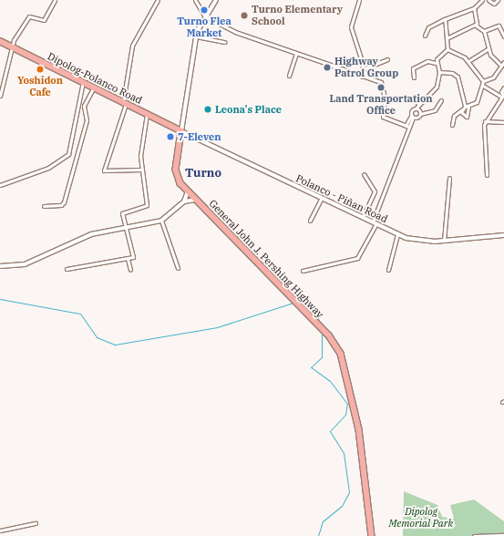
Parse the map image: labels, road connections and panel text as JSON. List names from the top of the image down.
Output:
{
  "streets": {
    "highway": ["Dipolog-Polanco Road", "General John J. Pershing Highway"],
    "main road": ["Polanco - Piñan Road"]
  },
  "crossings": [
    ["Dipolog-Polanco Road", "Polanco - Piñan Road"],
    ["Dipolog-Polanco Road", "General John J. Pershing Highway"],
    ["Polanco - Piñan Road", "General John J. Pershing Highway"]
  ],
  "districts": ["Turno"],
  "parks": ["Dipolog Memorial Park"],
  "places": [
    "Turno Flea Market",
    "Turno Elementary School",
    "Highway Patrol Group",
    "Yoshidon Cafe",
    "Land Transportation Office",
    "Leona's Place",
    "7-Eleven"
  ]
}
